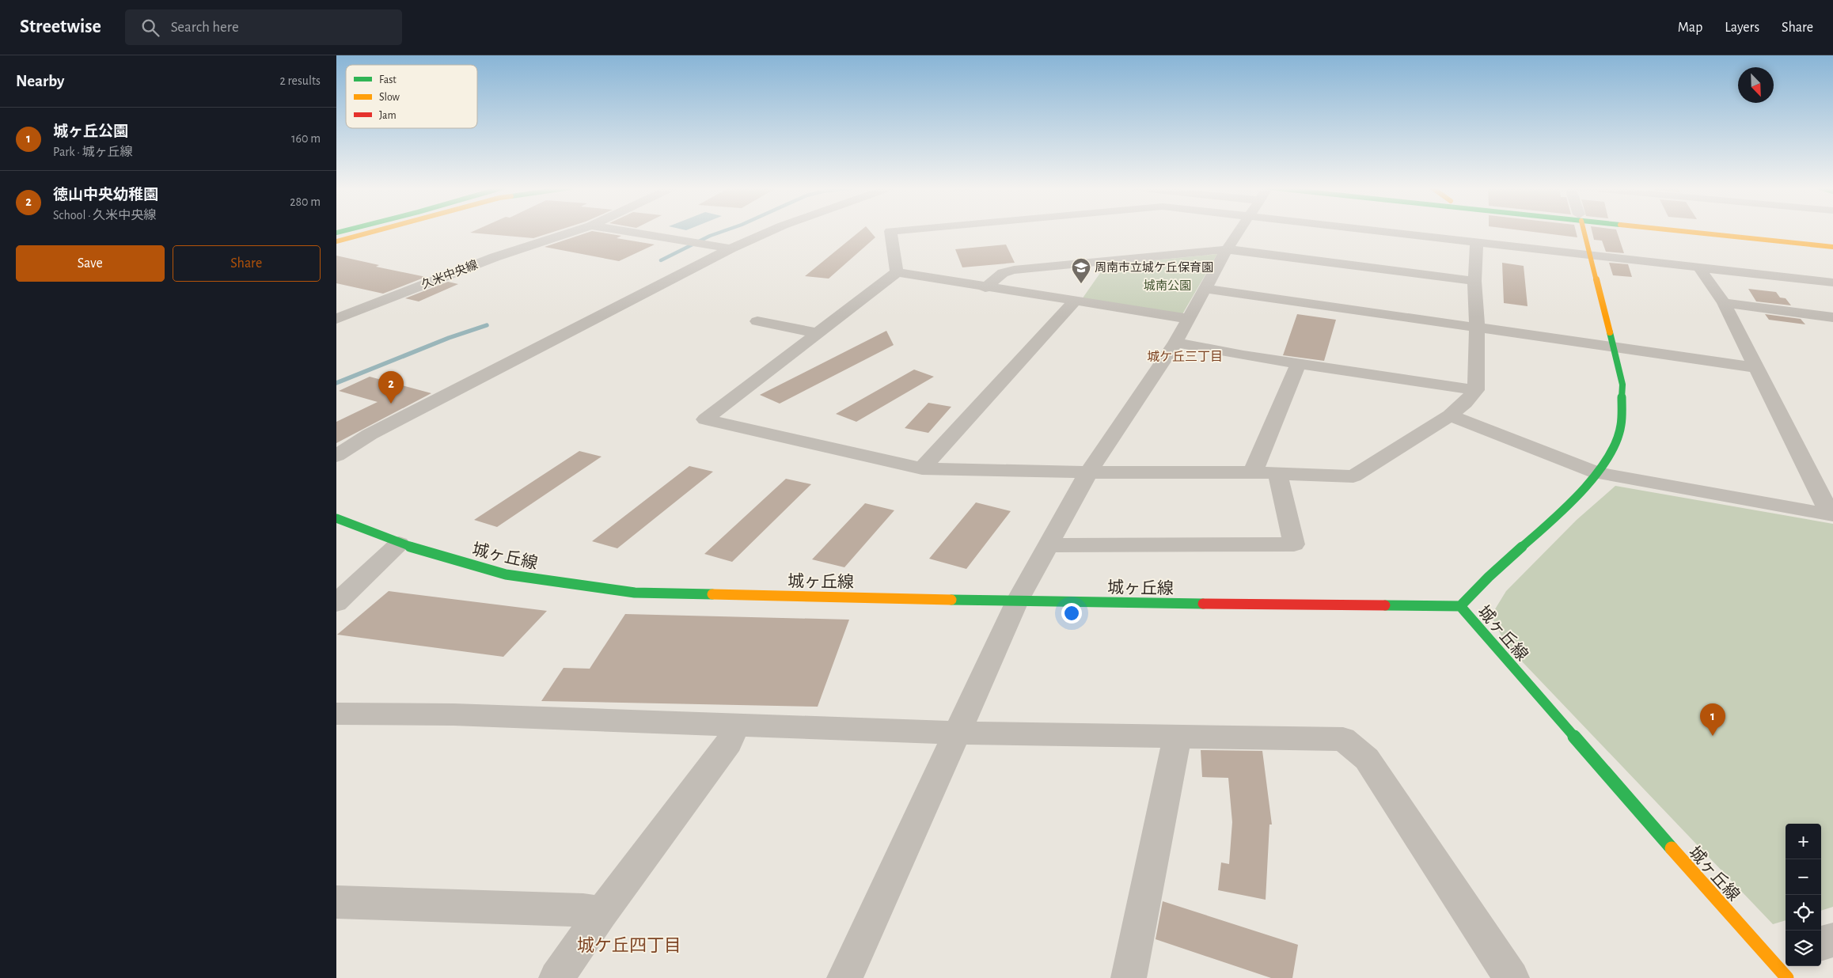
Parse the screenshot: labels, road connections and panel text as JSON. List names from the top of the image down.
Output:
{
  "streets": {
    "main road": ["城ヶ丘線"],
    "street": ["久米中央線"]
  },
  "districts": ["城ケ丘三丁目", "城ケ丘四丁目"],
  "parks": ["城南公園"],
  "places": {
    "school or university": ["周南市立城ケ丘保育園"]
  },
  "legend": ["Fast", "Slow", "Jam"],
  "north": "bottom right",
  "page": {
    "header": "Streetwise",
    "search": "Search here",
    "nav": ["Map", "Layers", "Share"],
    "heading": ["Nearby", "2 results"],
    "list": [
      {
        "mark": "1",
        "name": "城ヶ丘公園",
        "note": "Park · 城ヶ丘線",
        "value": "160 m"
      },
      {
        "mark": "2",
        "name": "徳山中央幼稚園",
        "note": "School · 久米中央線",
        "value": "280 m"
      }
    ],
    "buttons": ["Save", "Share"],
    "pins": ["2", "1"],
    "map_buttons": ["+", "−"]
  }
}
